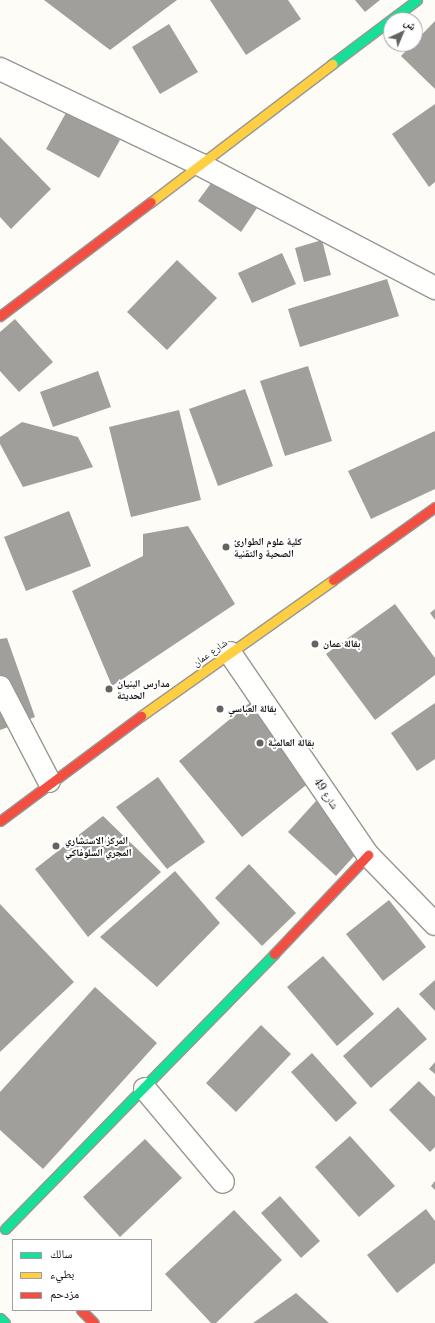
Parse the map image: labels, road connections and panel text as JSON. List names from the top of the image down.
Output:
{
  "streets": {
    "street": ["شارع عمان", "شارع 49"]
  },
  "crossings": [
    ["شارع عمان", "شارع 49"]
  ],
  "places": [
    "كلية علوم الطوارئ الصحية والتقنية",
    "بقالة عمان",
    "مدارس البنيان الحديثة",
    "بقالة العباسي",
    "بقالة العالمية",
    "المركز الاستشاري المجري السلوفاكي"
  ],
  "legend": ["سالك", "بطيء", "مزدحم"],
  "north": "top right"
}
